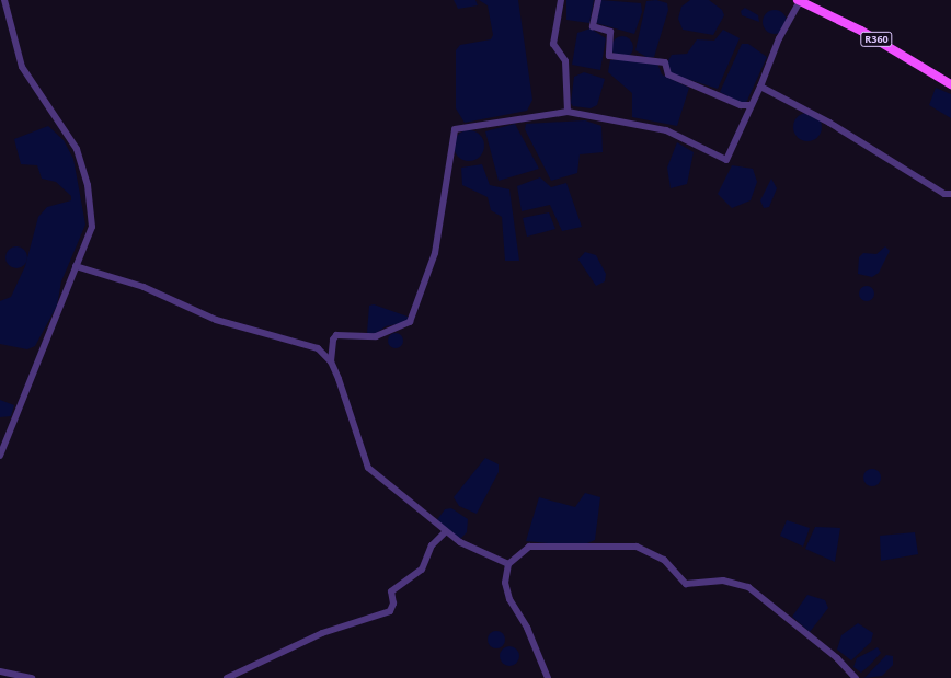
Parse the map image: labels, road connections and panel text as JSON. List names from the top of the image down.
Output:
{
  "streets": {
    "main road": ["R360"]
  }
}
